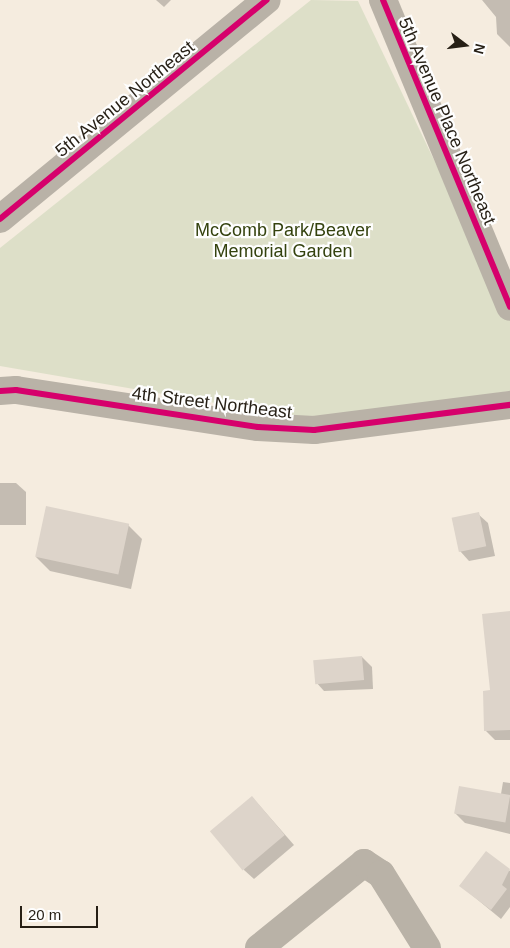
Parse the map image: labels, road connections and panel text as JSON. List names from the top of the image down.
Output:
{
  "streets": {
    "street": ["5th Avenue Northeast", "5th Avenue Place Northeast", "4th Street Northeast"]
  },
  "parks": ["McComb Park/Beaver Memorial Garden"],
  "scale_bar": "20 m",
  "north": "right"
}
